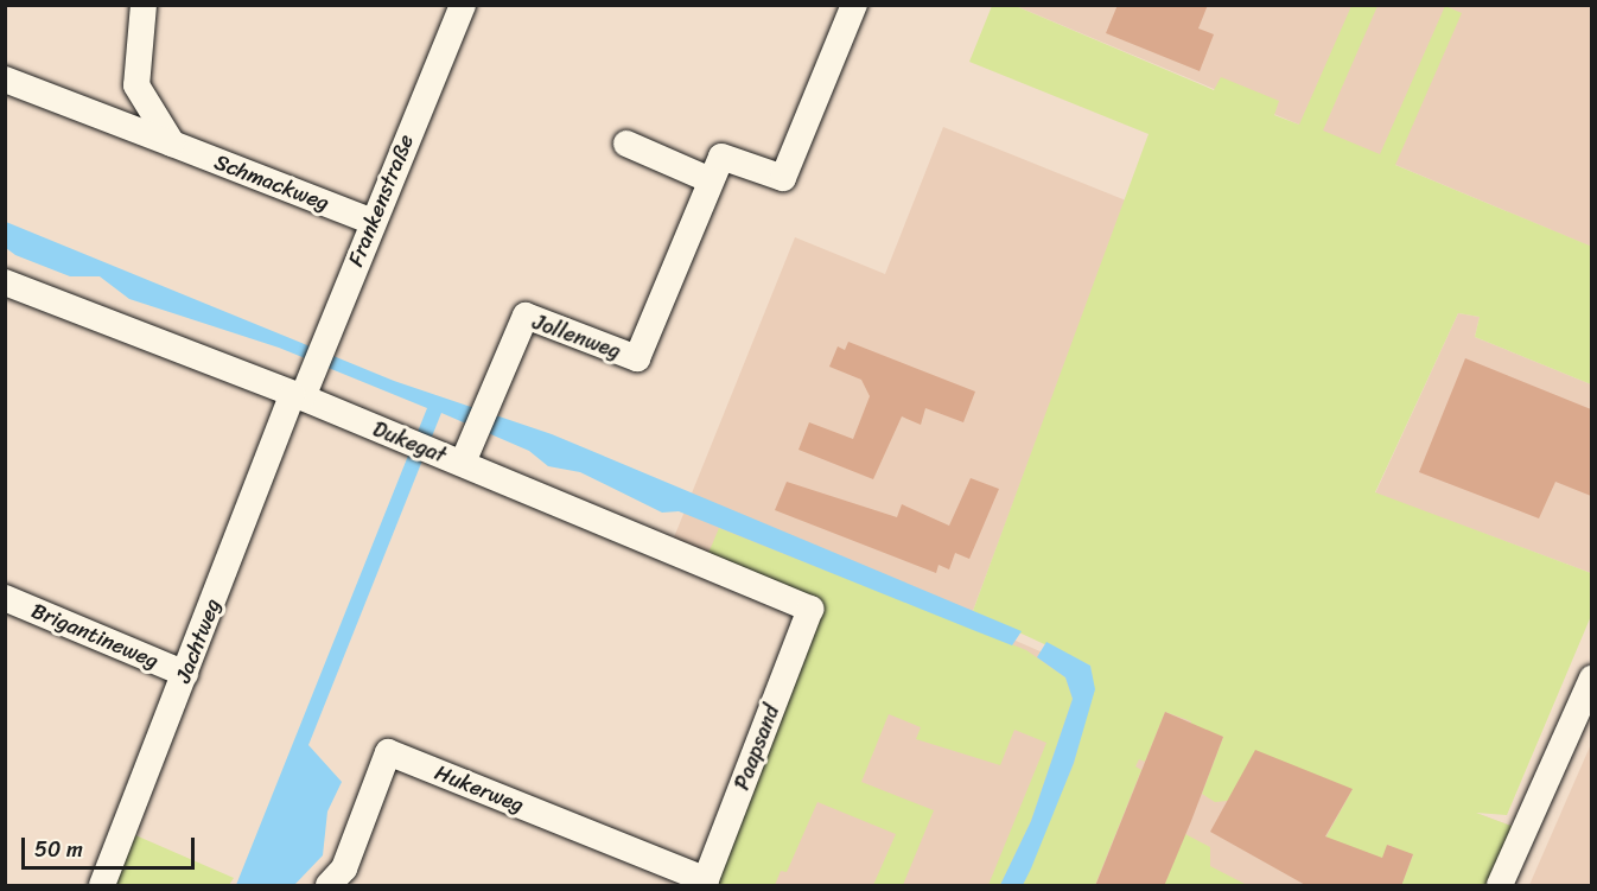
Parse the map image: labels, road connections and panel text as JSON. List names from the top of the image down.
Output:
{
  "streets": {
    "street": [
      "Schmackweg",
      "Frankenstraße",
      "Jollenweg",
      "Dukegat",
      "Brigantineweg",
      "Jachtweg",
      "Paapsand",
      "Hukerweg"
    ]
  },
  "crossings": [
    ["Schmackweg", "Frankenstraße"],
    ["Frankenstraße", "Dukegat"],
    ["Frankenstraße", "Jachtweg"],
    ["Jollenweg", "Dukegat"],
    ["Dukegat", "Jachtweg"],
    ["Dukegat", "Paapsand"],
    ["Brigantineweg", "Jachtweg"],
    ["Paapsand", "Hukerweg"]
  ],
  "scale_bar": "50 m"
}
